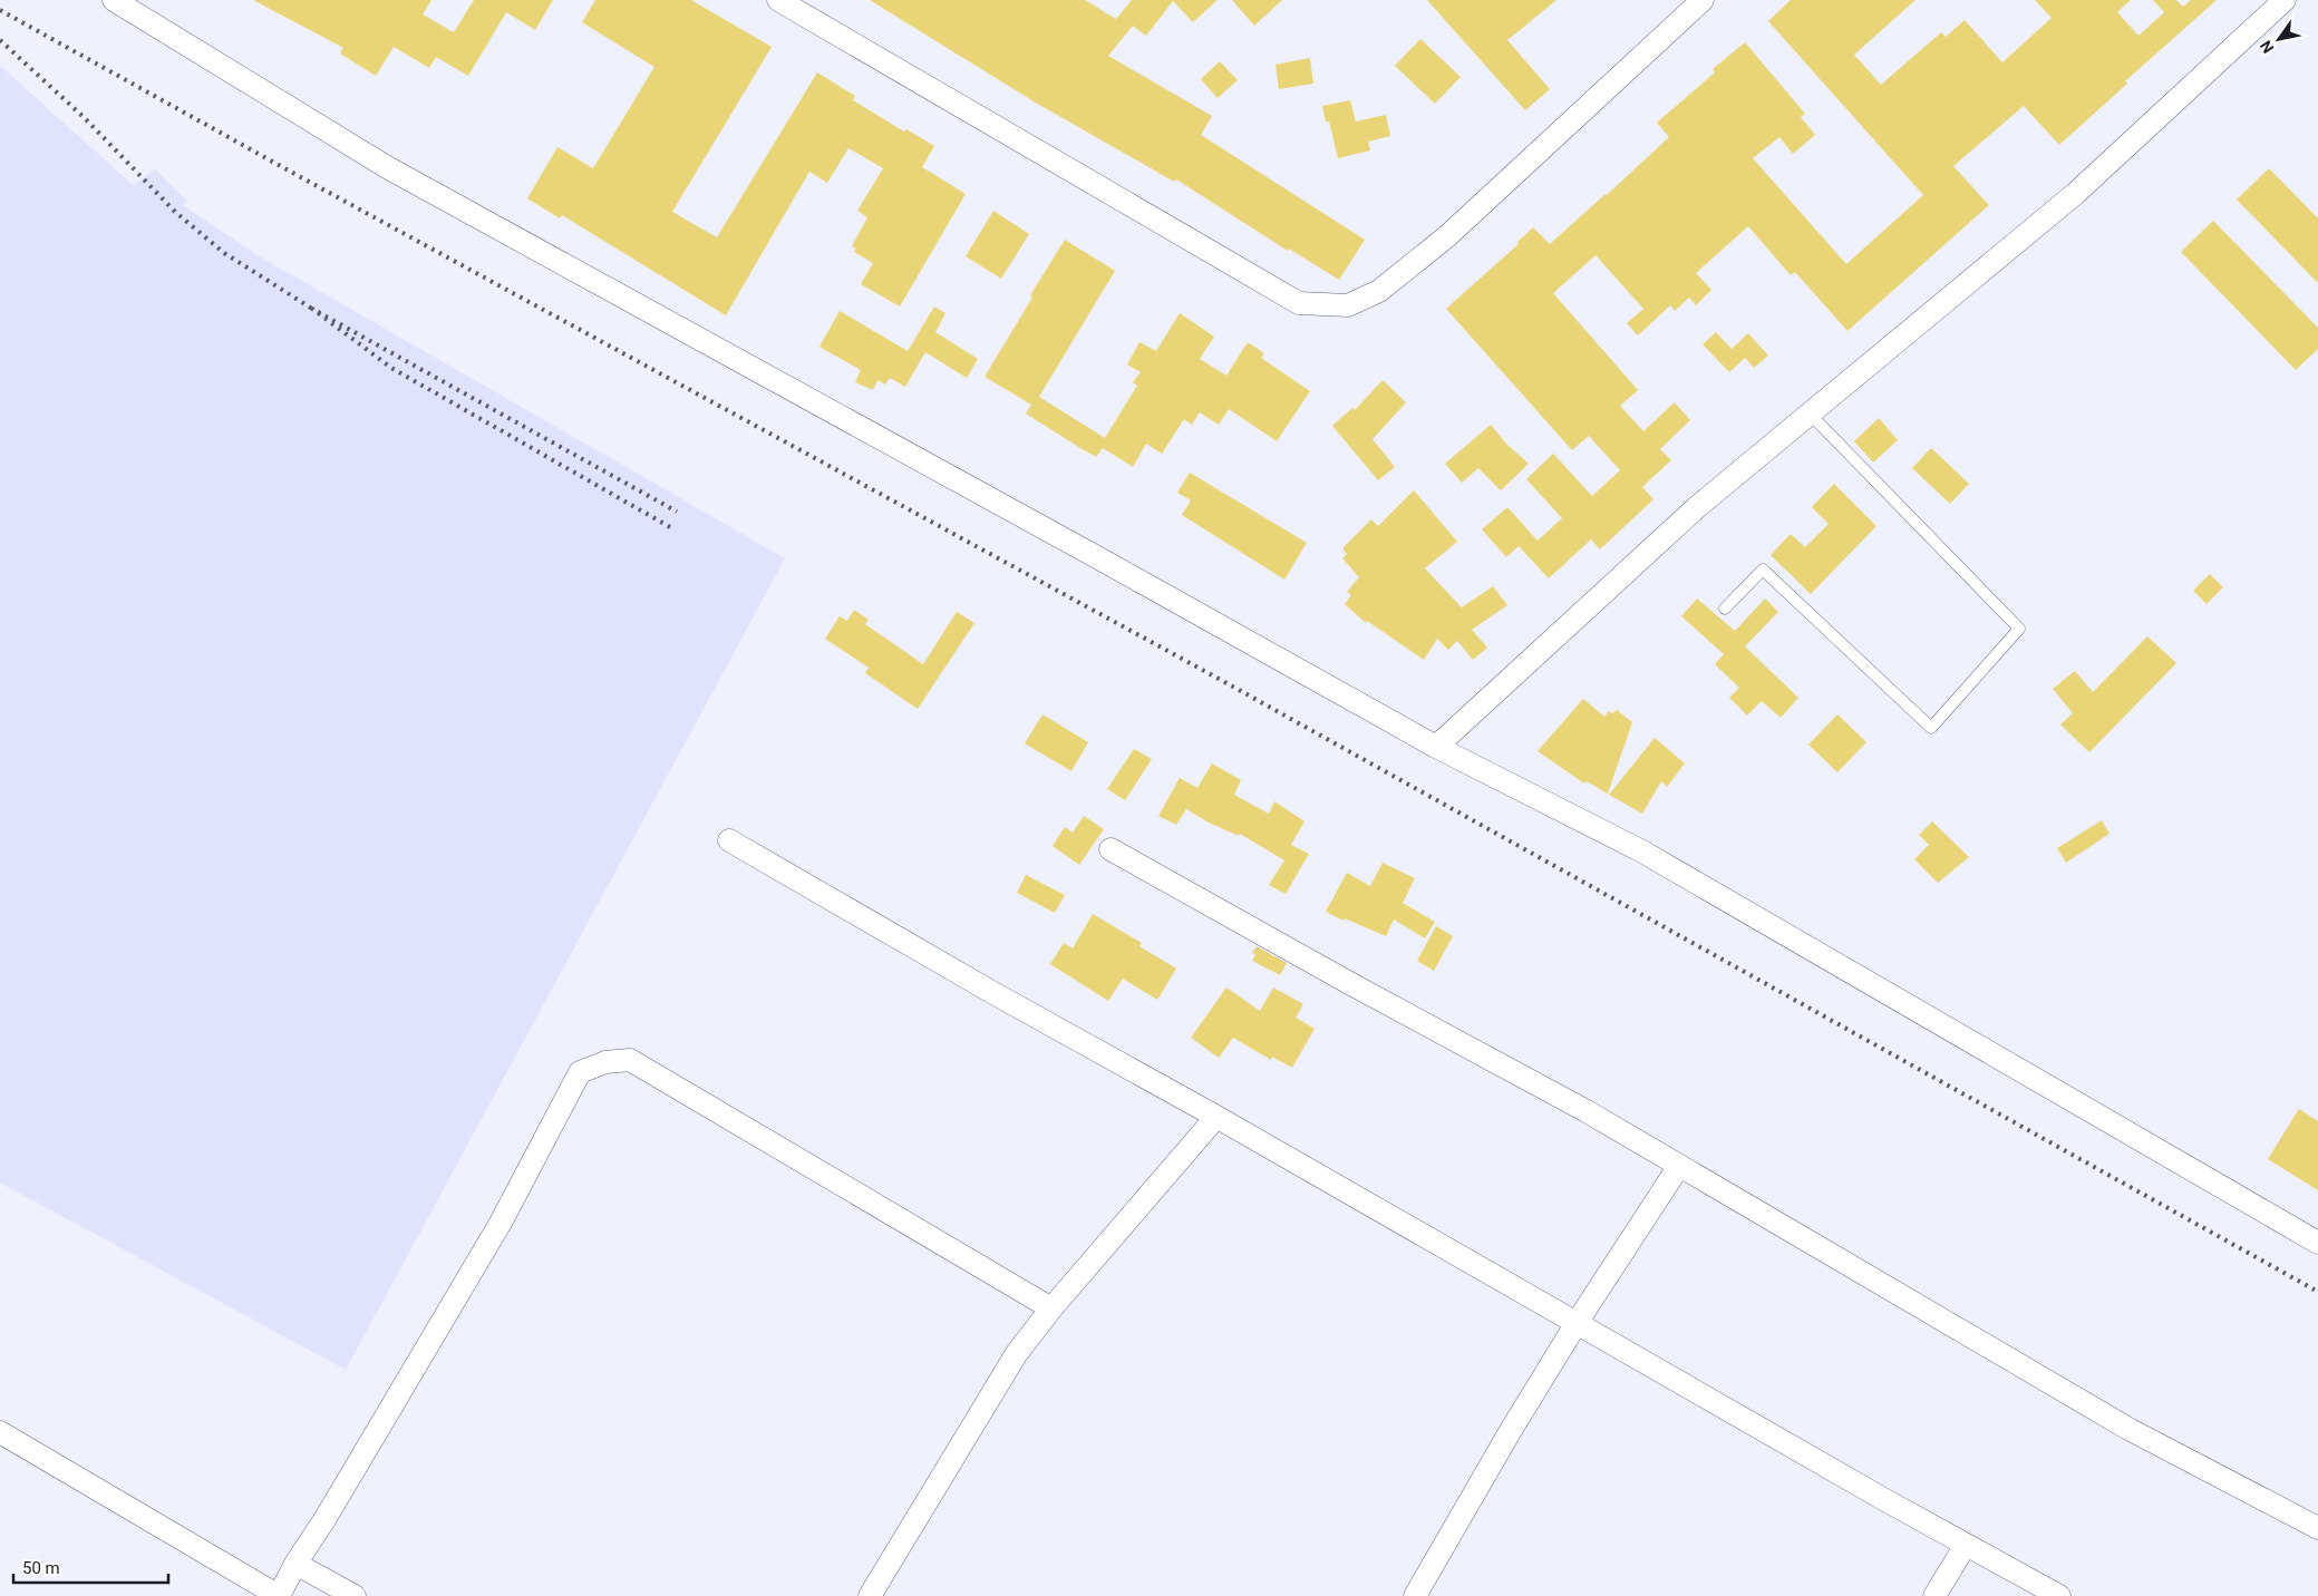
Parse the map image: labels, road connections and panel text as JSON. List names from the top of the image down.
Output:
{
  "scale_bar": "50 m",
  "north": "bottom left"
}
